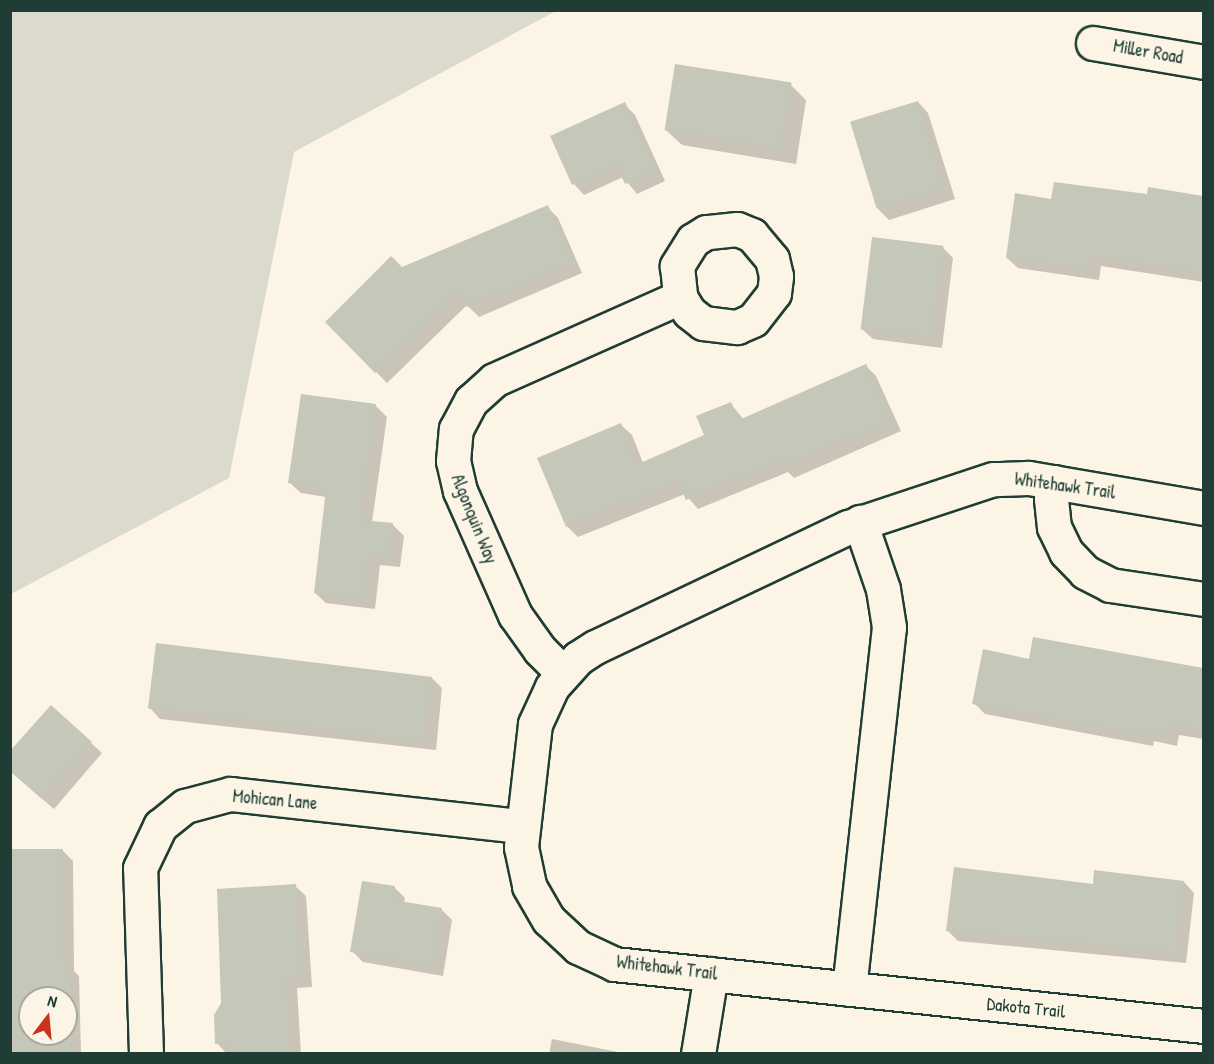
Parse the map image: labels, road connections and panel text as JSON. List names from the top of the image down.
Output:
{
  "streets": {
    "street": [
      "Miller Road",
      "Whitehawk Trail",
      "Algonquin Way",
      "Mohican Lane",
      "Dakota Trail"
    ]
  },
  "crossings": [
    ["Whitehawk Trail", "Algonquin Way"],
    ["Whitehawk Trail", "Mohican Lane"],
    ["Whitehawk Trail", "Dakota Trail"]
  ],
  "north": "top"
}
